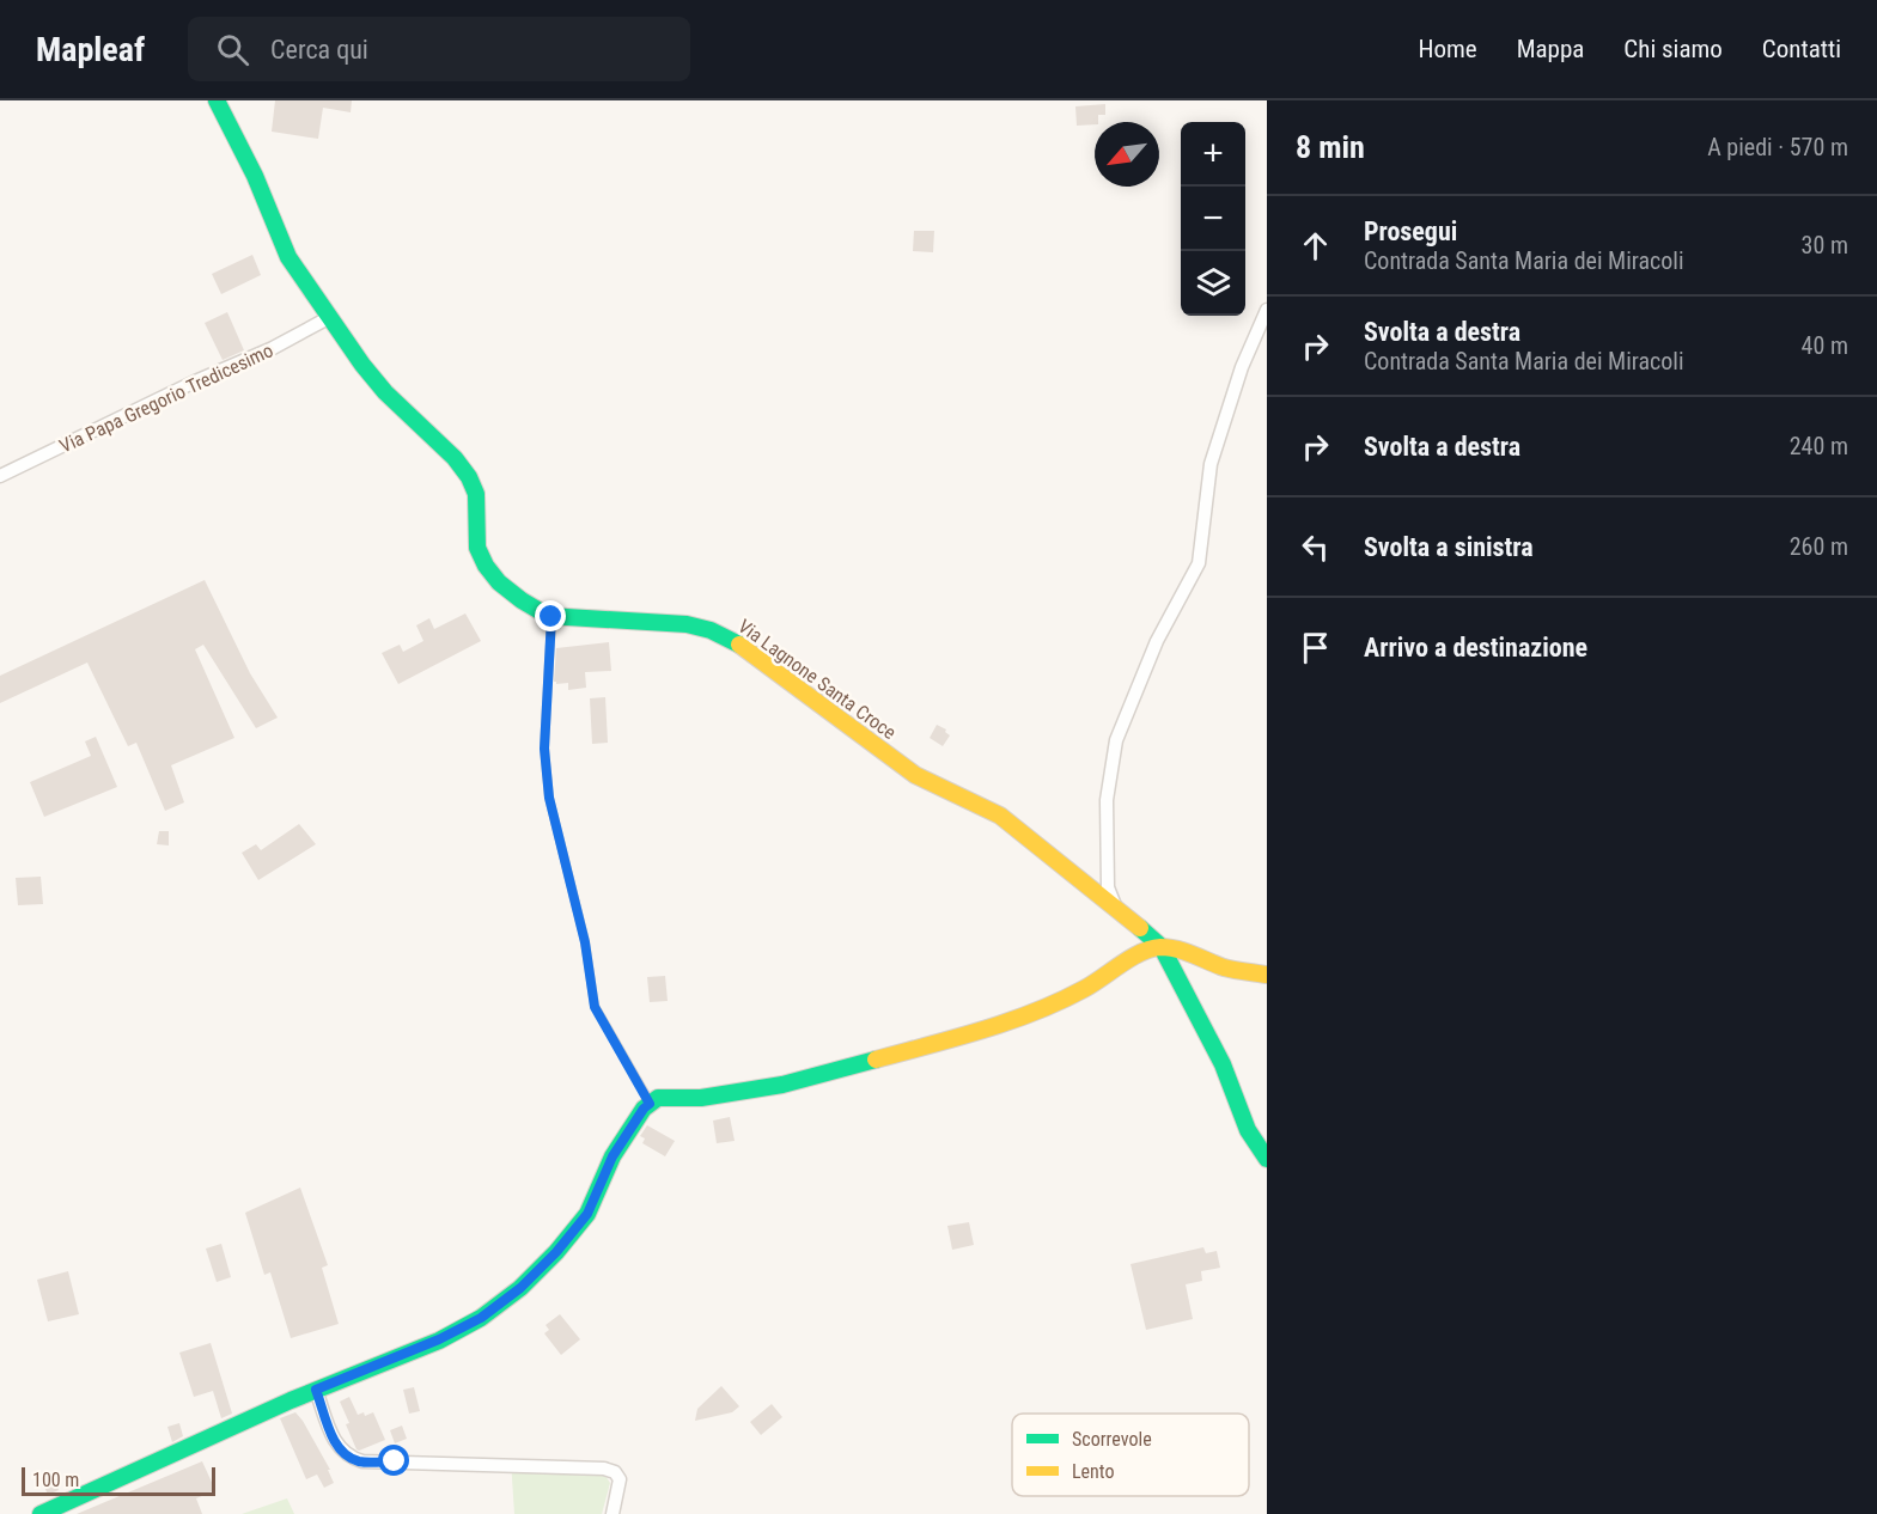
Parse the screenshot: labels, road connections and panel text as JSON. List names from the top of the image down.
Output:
{
  "streets": {
    "street": ["Via Papa Gregorio Tredicesimo", "Via Lagnone Santa Croce"]
  },
  "crossings": [
    ["Via Papa Gregorio Tredicesimo", "Via Lagnone Santa Croce"]
  ],
  "legend": ["Scorrevole", "Lento"],
  "scale_bar": "100 m",
  "north": "bottom left",
  "page": {
    "header": "Mapleaf",
    "search": "Cerca qui",
    "nav": [
      "Home",
      "Mappa",
      "Chi siamo",
      "Contatti"
    ],
    "heading": ["8 min", "A piedi · 570 m"],
    "map_buttons": ["+", "−"],
    "list": [
      ["Prosegui", "Contrada Santa Maria dei Miracoli", "30 m"],
      ["Svolta a destra", "Contrada Santa Maria dei Miracoli", "40 m"],
      ["Svolta a destra", "240 m"],
      ["Svolta a sinistra", "260 m"],
      "Arrivo a destinazione"
    ],
    "scale": "100 m"
  }
}
